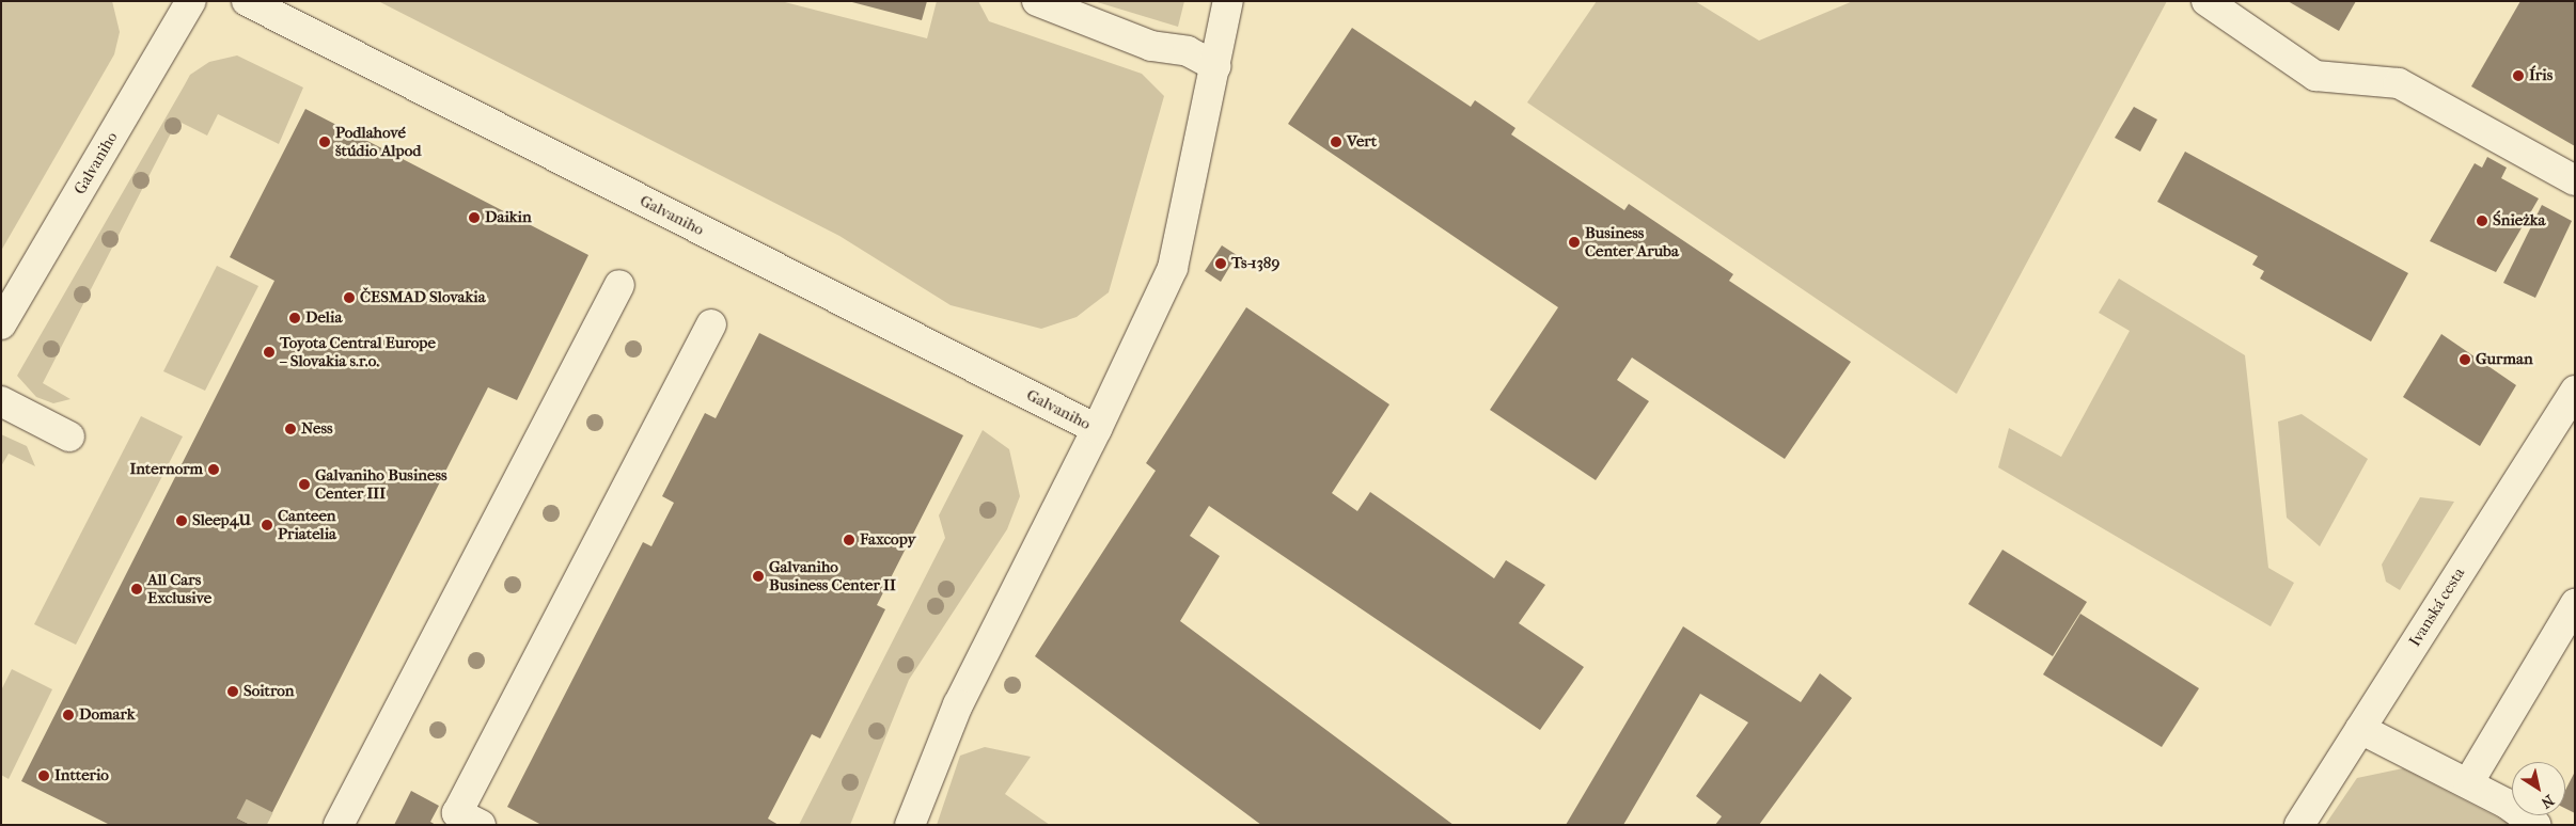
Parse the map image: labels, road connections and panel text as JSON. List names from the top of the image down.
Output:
{
  "streets": {
    "street": ["Galvaniho", "Ivanská cesta"]
  },
  "places": [
    "Íris",
    "Podlahové štúdio Alpod",
    "Vert",
    "Daikin",
    "Śnieżka",
    "Business Center Aruba",
    "Ts-1389",
    "ČESMAD Slovakia",
    "Delia",
    "Toyota Central Europe – Slovakia s.r.o.",
    "Gurman",
    "Ness",
    "Internorm",
    "Galvaniho Business Center III",
    "Sleep4U",
    "Canteen Priatelia",
    "Faxcopy",
    "Galvaniho Business Center II",
    "All Cars Exclusive",
    "Soitron",
    "Domark",
    "Intterio"
  ],
  "north": "bottom right"
}
